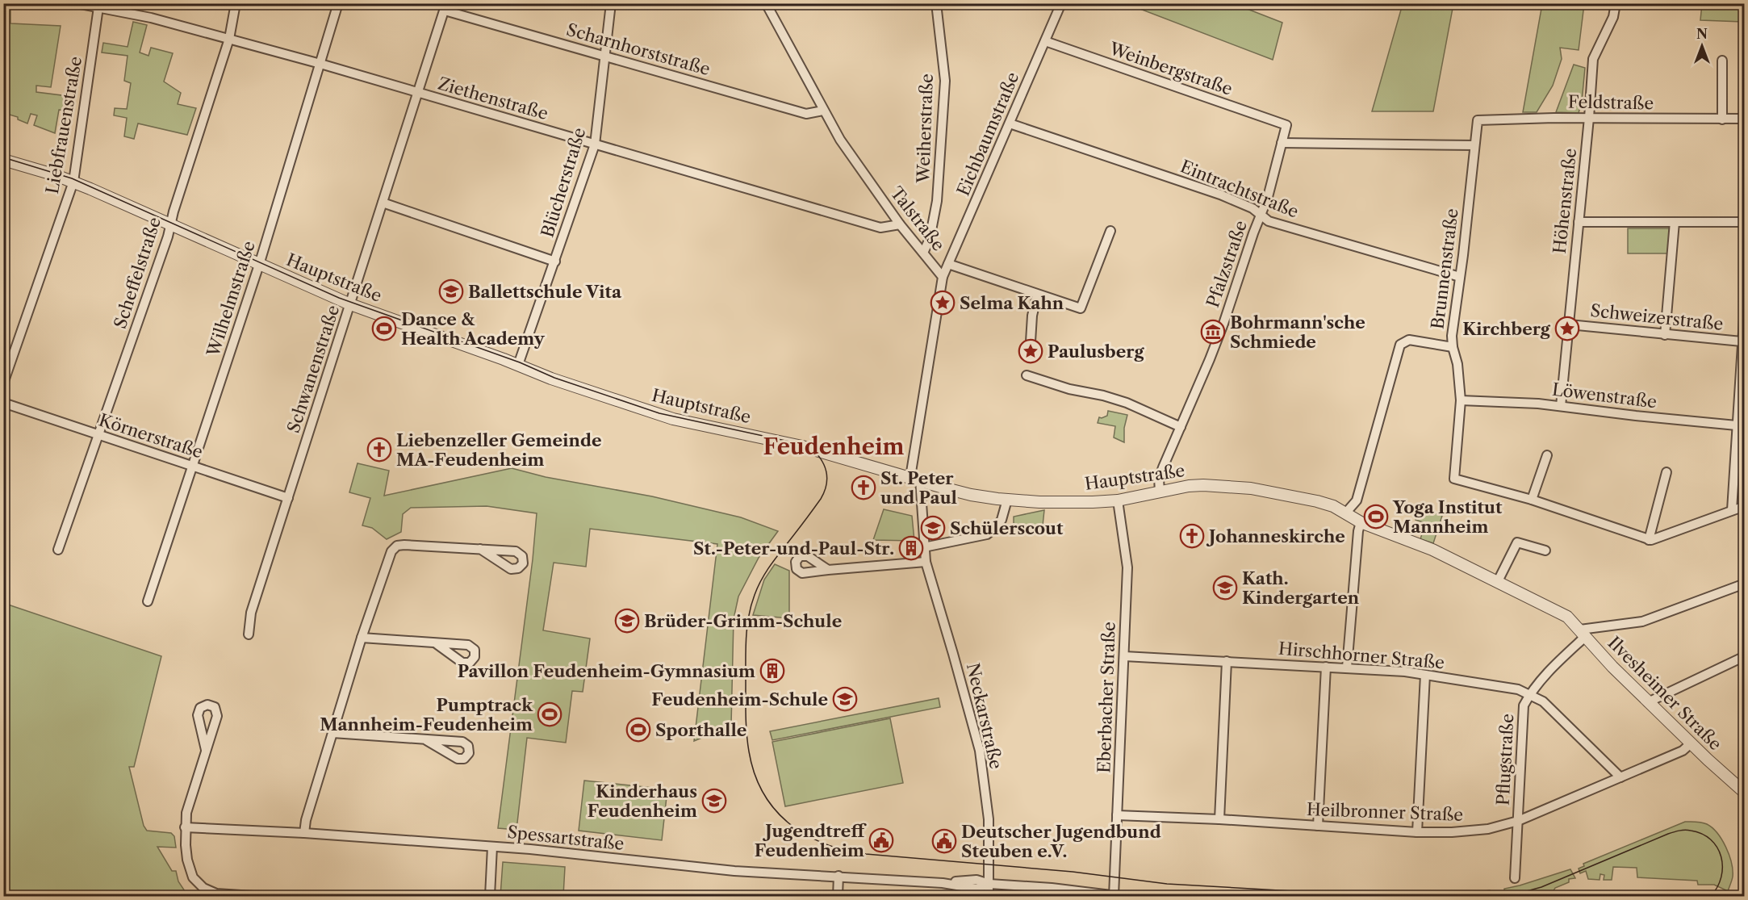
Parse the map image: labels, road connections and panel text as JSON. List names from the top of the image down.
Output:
{
  "streets": {
    "street": [
      "Scharnhorststraße",
      "Weinbergstraße",
      "Ziethenstraße",
      "Feldstraße",
      "Liebfrauenstraße",
      "Weiherstraße",
      "Eichbaumstraße",
      "Blücherstraße",
      "Eintrachtstraße",
      "Höhenstraße",
      "Talstraße",
      "Pfalzstraße",
      "Brunnenstraße",
      "Scheffelstraße",
      "Hauptstraße",
      "Wilhelmstraße",
      "Schweizerstraße",
      "Schwanenstraße",
      "Löwenstraße",
      "Körnerstraße",
      "Hirschhorner Straße",
      "Ilvesheimer Straße",
      "Eberbacher Straße",
      "Neckarstraße",
      "Pflugstraße",
      "Heilbronner Straße",
      "Spessartstraße"
    ]
  },
  "crossings": [
    ["Scharnhorststraße", "Blücherstraße"],
    ["Scharnhorststraße", "Talstraße"],
    ["Scharnhorststraße", "Schwanenstraße"],
    ["Weinbergstraße", "Eichbaumstraße"],
    ["Weinbergstraße", "Pfalzstraße"],
    ["Ziethenstraße", "Liebfrauenstraße"],
    ["Ziethenstraße", "Blücherstraße"],
    ["Ziethenstraße", "Talstraße"],
    ["Ziethenstraße", "Scheffelstraße"],
    ["Ziethenstraße", "Wilhelmstraße"],
    ["Ziethenstraße", "Schwanenstraße"],
    ["Feldstraße", "Höhenstraße"],
    ["Feldstraße", "Brunnenstraße"],
    ["Liebfrauenstraße", "Hauptstraße"],
    ["Weiherstraße", "Talstraße"],
    ["Eichbaumstraße", "Eintrachtstraße"],
    ["Eichbaumstraße", "Talstraße"],
    ["Blücherstraße", "Hauptstraße"],
    ["Eintrachtstraße", "Pfalzstraße"],
    ["Eintrachtstraße", "Brunnenstraße"],
    ["Höhenstraße", "Schweizerstraße"],
    ["Höhenstraße", "Löwenstraße"],
    ["Talstraße", "Hauptstraße"],
    ["Talstraße", "Neckarstraße"],
    ["Pfalzstraße", "Hauptstraße"],
    ["Brunnenstraße", "Löwenstraße"],
    ["Scheffelstraße", "Hauptstraße"],
    ["Scheffelstraße", "Körnerstraße"],
    ["Hauptstraße", "Wilhelmstraße"],
    ["Hauptstraße", "Schwanenstraße"],
    ["Hauptstraße", "Ilvesheimer Straße"],
    ["Hauptstraße", "Eberbacher Straße"],
    ["Hauptstraße", "Neckarstraße"],
    ["Hauptstraße", "Pflugstraße"],
    ["Wilhelmstraße", "Körnerstraße"],
    ["Schwanenstraße", "Körnerstraße"],
    ["Hirschhorner Straße", "Eberbacher Straße"],
    ["Hirschhorner Straße", "Pflugstraße"],
    ["Hirschhorner Straße", "Heilbronner Straße"],
    ["Ilvesheimer Straße", "Pflugstraße"],
    ["Ilvesheimer Straße", "Heilbronner Straße"],
    ["Eberbacher Straße", "Heilbronner Straße"],
    ["Eberbacher Straße", "Spessartstraße"],
    ["Neckarstraße", "Spessartstraße"],
    ["Pflugstraße", "Heilbronner Straße"]
  ],
  "districts": ["Feudenheim"],
  "places": {
    "school or university": [
      "Ballettschule Vita",
      "Schülerscout",
      "Kath. Kindergarten",
      "Brüder-Grimm-Schule",
      "Feudenheim-Schule",
      "Kinderhaus Feudenheim"
    ],
    "place": ["Selma Kahn", "Kirchberg", "Paulusberg"],
    "sports": [
      "Dance & Health Academy",
      "Yoga Institut Mannheim",
      "Pumptrack Mannheim-Feudenheim",
      "Sporthalle"
    ],
    "museum": ["Bohrmann'sche Schmiede"],
    "church": ["Liebenzeller Gemeinde MA-Feudenheim", "St. Peter und Paul", "Johanneskirche"],
    "building": ["St.-Peter-und-Paul-Str.", "Pavillon Feudenheim-Gymnasium"],
    "public building": ["Jugendtreff Feudenheim", "Deutscher Jugendbund Steuben e.V."]
  },
  "north": "top"
}
